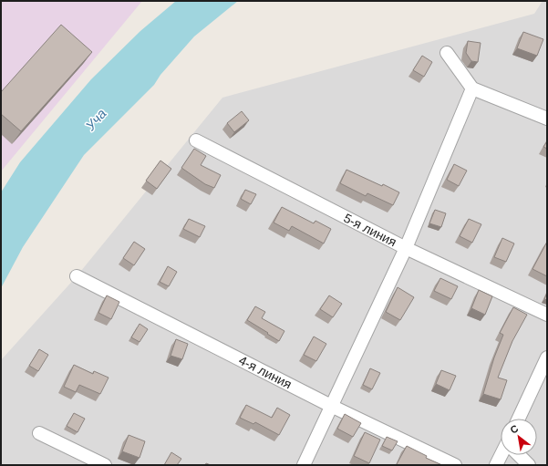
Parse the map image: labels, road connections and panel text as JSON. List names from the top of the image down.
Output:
{
  "streets": {
    "street": ["5-я линия", "4-я линия"]
  },
  "water": ["Уча"],
  "north": "top left"
}
